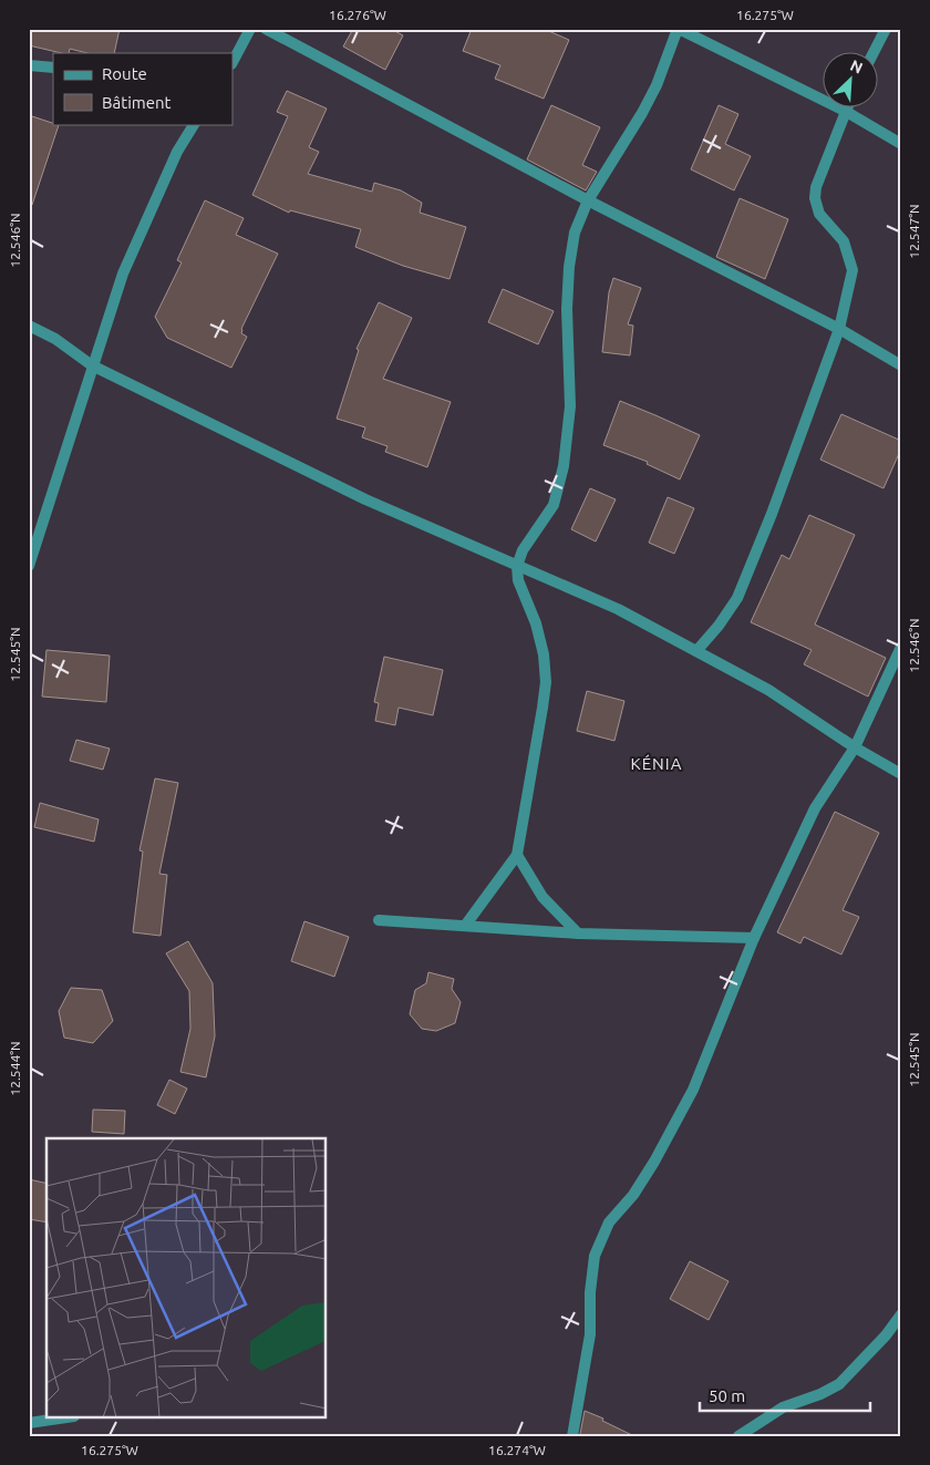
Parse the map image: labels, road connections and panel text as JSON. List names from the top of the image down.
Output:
{
  "districts": ["KÉNIA"],
  "legend": ["Route", "Bâtiment"],
  "scale_bar": "50 m",
  "north": "top right",
  "coordinates": [
    "16.276°W",
    "16.275°W",
    "12.547°N",
    "12.546°N",
    "12.545°N",
    "12.544°N",
    "16.274°W"
  ]
}
